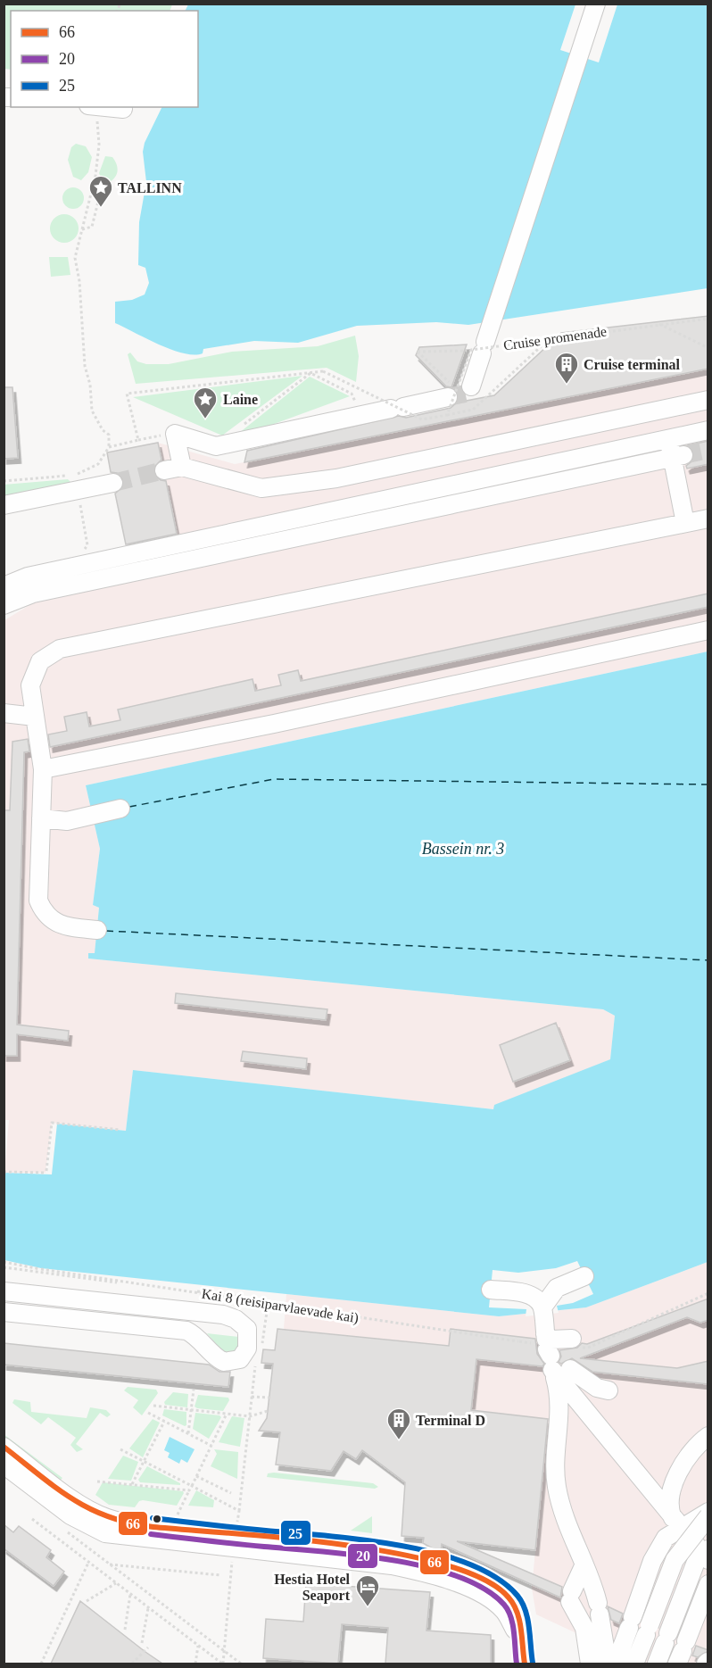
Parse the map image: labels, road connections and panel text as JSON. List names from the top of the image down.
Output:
{
  "streets": {
    "path": ["Cruise promenade", "Kai 8 (reisiparvlaevade kai)"]
  },
  "water": ["Bassein nr. 3"],
  "places": {
    "place": ["TALLINN", "Laine"],
    "building": ["Cruise terminal", "Terminal D"],
    "hotel": ["Hestia Hotel Seaport"]
  },
  "lines": ["transit line 66", "transit line 25", "transit line 20"],
  "legend": ["66", "20", "25"]
}
